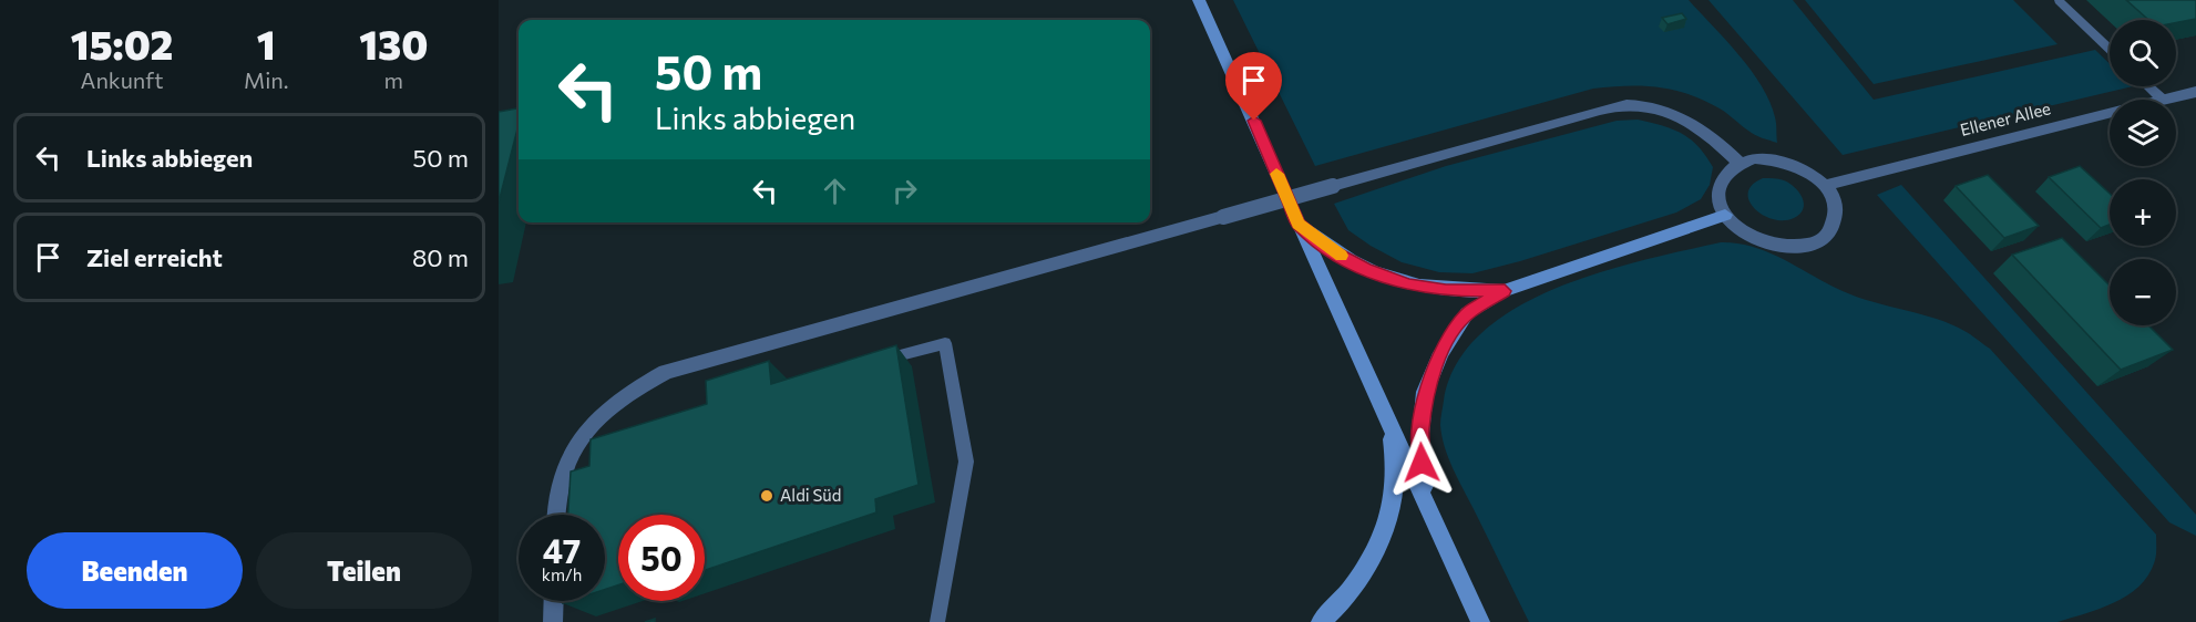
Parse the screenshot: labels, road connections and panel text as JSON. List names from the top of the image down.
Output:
{
  "streets": {
    "street": ["Ellener Allee"]
  },
  "places": ["Aldi Süd"],
  "page": {
    "eta": [
      "15:02",
      "Ankunft",
      "1",
      "Min.",
      "130",
      "m"
    ],
    "map_buttons": ["+", "−"],
    "turn": ["50 m", "Links abbiegen"],
    "list": [
      {
        "name": "Links abbiegen",
        "value": "50 m"
      },
      {
        "name": "Ziel erreicht",
        "value": "80 m"
      }
    ],
    "speed": "47 km/h",
    "limit": "50",
    "buttons": ["Beenden", "Teilen"]
  }
}
